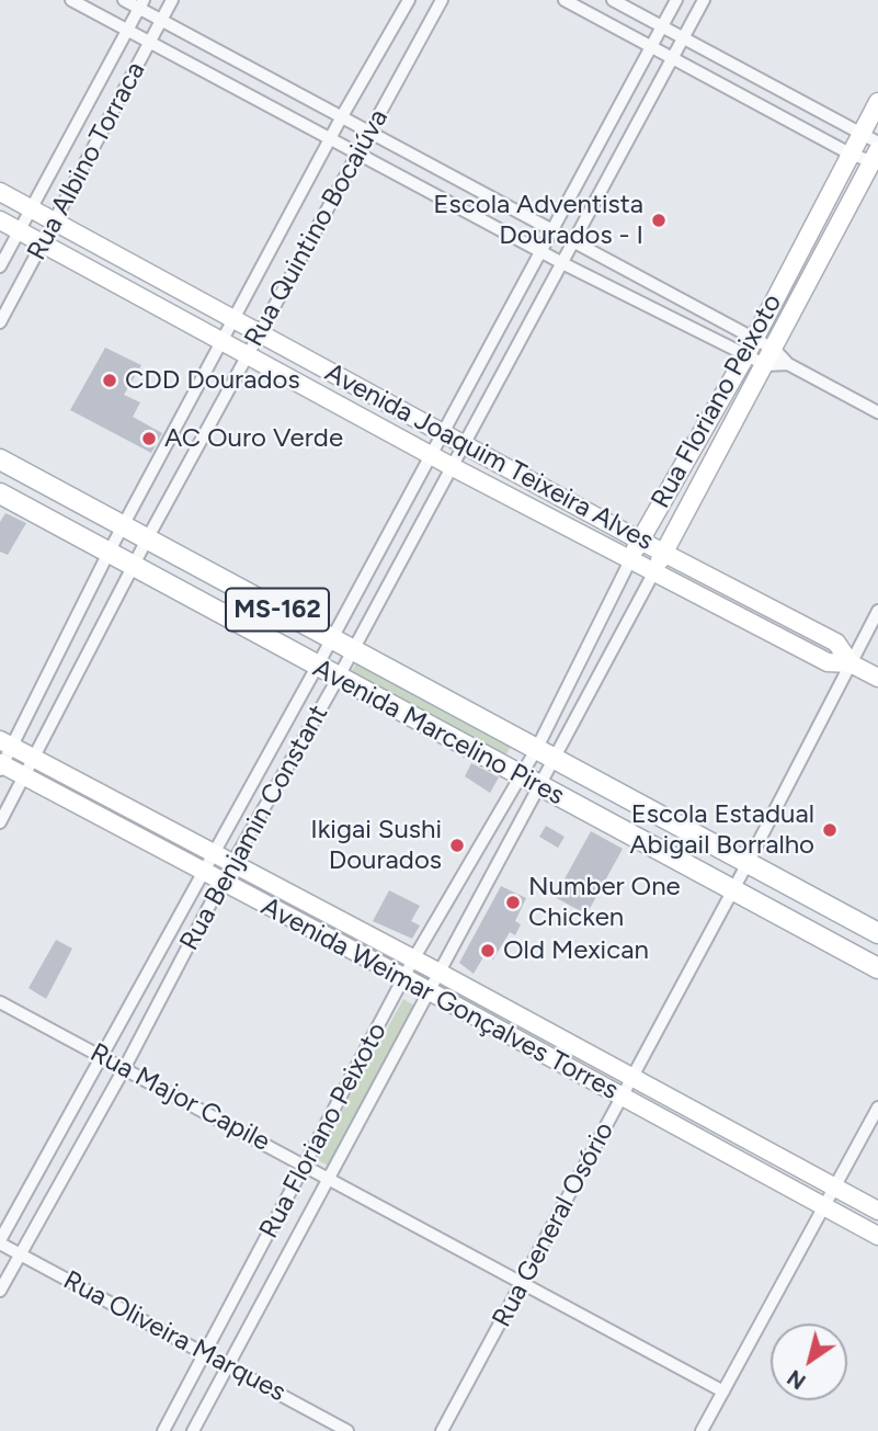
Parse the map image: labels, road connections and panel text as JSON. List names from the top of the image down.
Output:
{
  "streets": {
    "main road": [
      "Rua Floriano Peixoto",
      "Avenida Joaquim Teixeira Alves",
      "MS-162",
      "Avenida Marcelino Pires",
      "Avenida Weimar Gonçalves Torres"
    ],
    "street": [
      "Rua Albino Torraca",
      "Rua Quintino Bocaiúva",
      "Rua Benjamin Constant",
      "Rua Major Capile",
      "Rua General Osório",
      "Rua Oliveira Marques"
    ]
  },
  "crossings": [
    ["Rua Albino Torraca", "Avenida Joaquim Teixeira Alves"],
    ["Rua Quintino Bocaiúva", "Avenida Joaquim Teixeira Alves"],
    ["Rua Quintino Bocaiúva", "Avenida Marcelino Pires"],
    ["Rua Quintino Bocaiúva", "Avenida Weimar Gonçalves Torres"],
    ["Rua Floriano Peixoto", "Avenida Joaquim Teixeira Alves"],
    ["Rua Floriano Peixoto", "Avenida Marcelino Pires"],
    ["Rua Floriano Peixoto", "Avenida Weimar Gonçalves Torres"],
    ["Rua Floriano Peixoto", "Rua Major Capile"],
    ["Rua Floriano Peixoto", "Rua Oliveira Marques"],
    ["Avenida Joaquim Teixeira Alves", "Rua Benjamin Constant"],
    ["Avenida Joaquim Teixeira Alves", "Rua General Osório"],
    ["Avenida Marcelino Pires", "Rua Benjamin Constant"],
    ["Avenida Marcelino Pires", "Rua General Osório"],
    ["Rua Benjamin Constant", "Avenida Weimar Gonçalves Torres"],
    ["Rua Benjamin Constant", "Rua Major Capile"],
    ["Rua Benjamin Constant", "Rua Oliveira Marques"],
    ["Avenida Weimar Gonçalves Torres", "Rua General Osório"],
    ["Rua Major Capile", "Rua General Osório"]
  ],
  "places": [
    "Escola Adventista Dourados - I",
    "CDD Dourados",
    "AC Ouro Verde",
    "Escola Estadual Abigail Borralho",
    "Ikigai Sushi Dourados",
    "Number One Chicken",
    "Old Mexican"
  ],
  "north": "bottom left"
}
